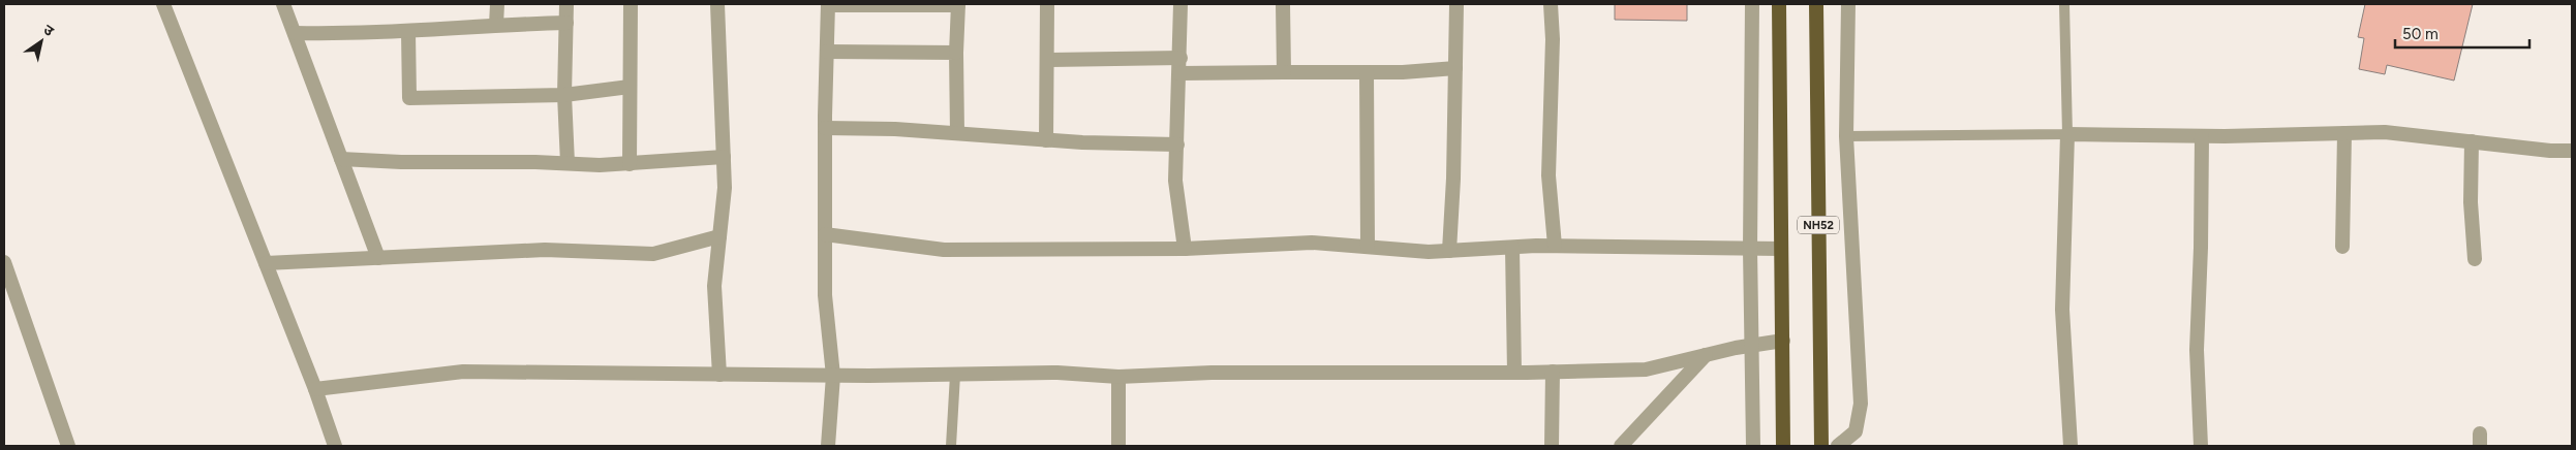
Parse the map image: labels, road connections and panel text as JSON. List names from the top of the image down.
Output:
{
  "streets": {
    "highway": ["NH52"]
  },
  "scale_bar": "50 m",
  "north": "top right"
}
